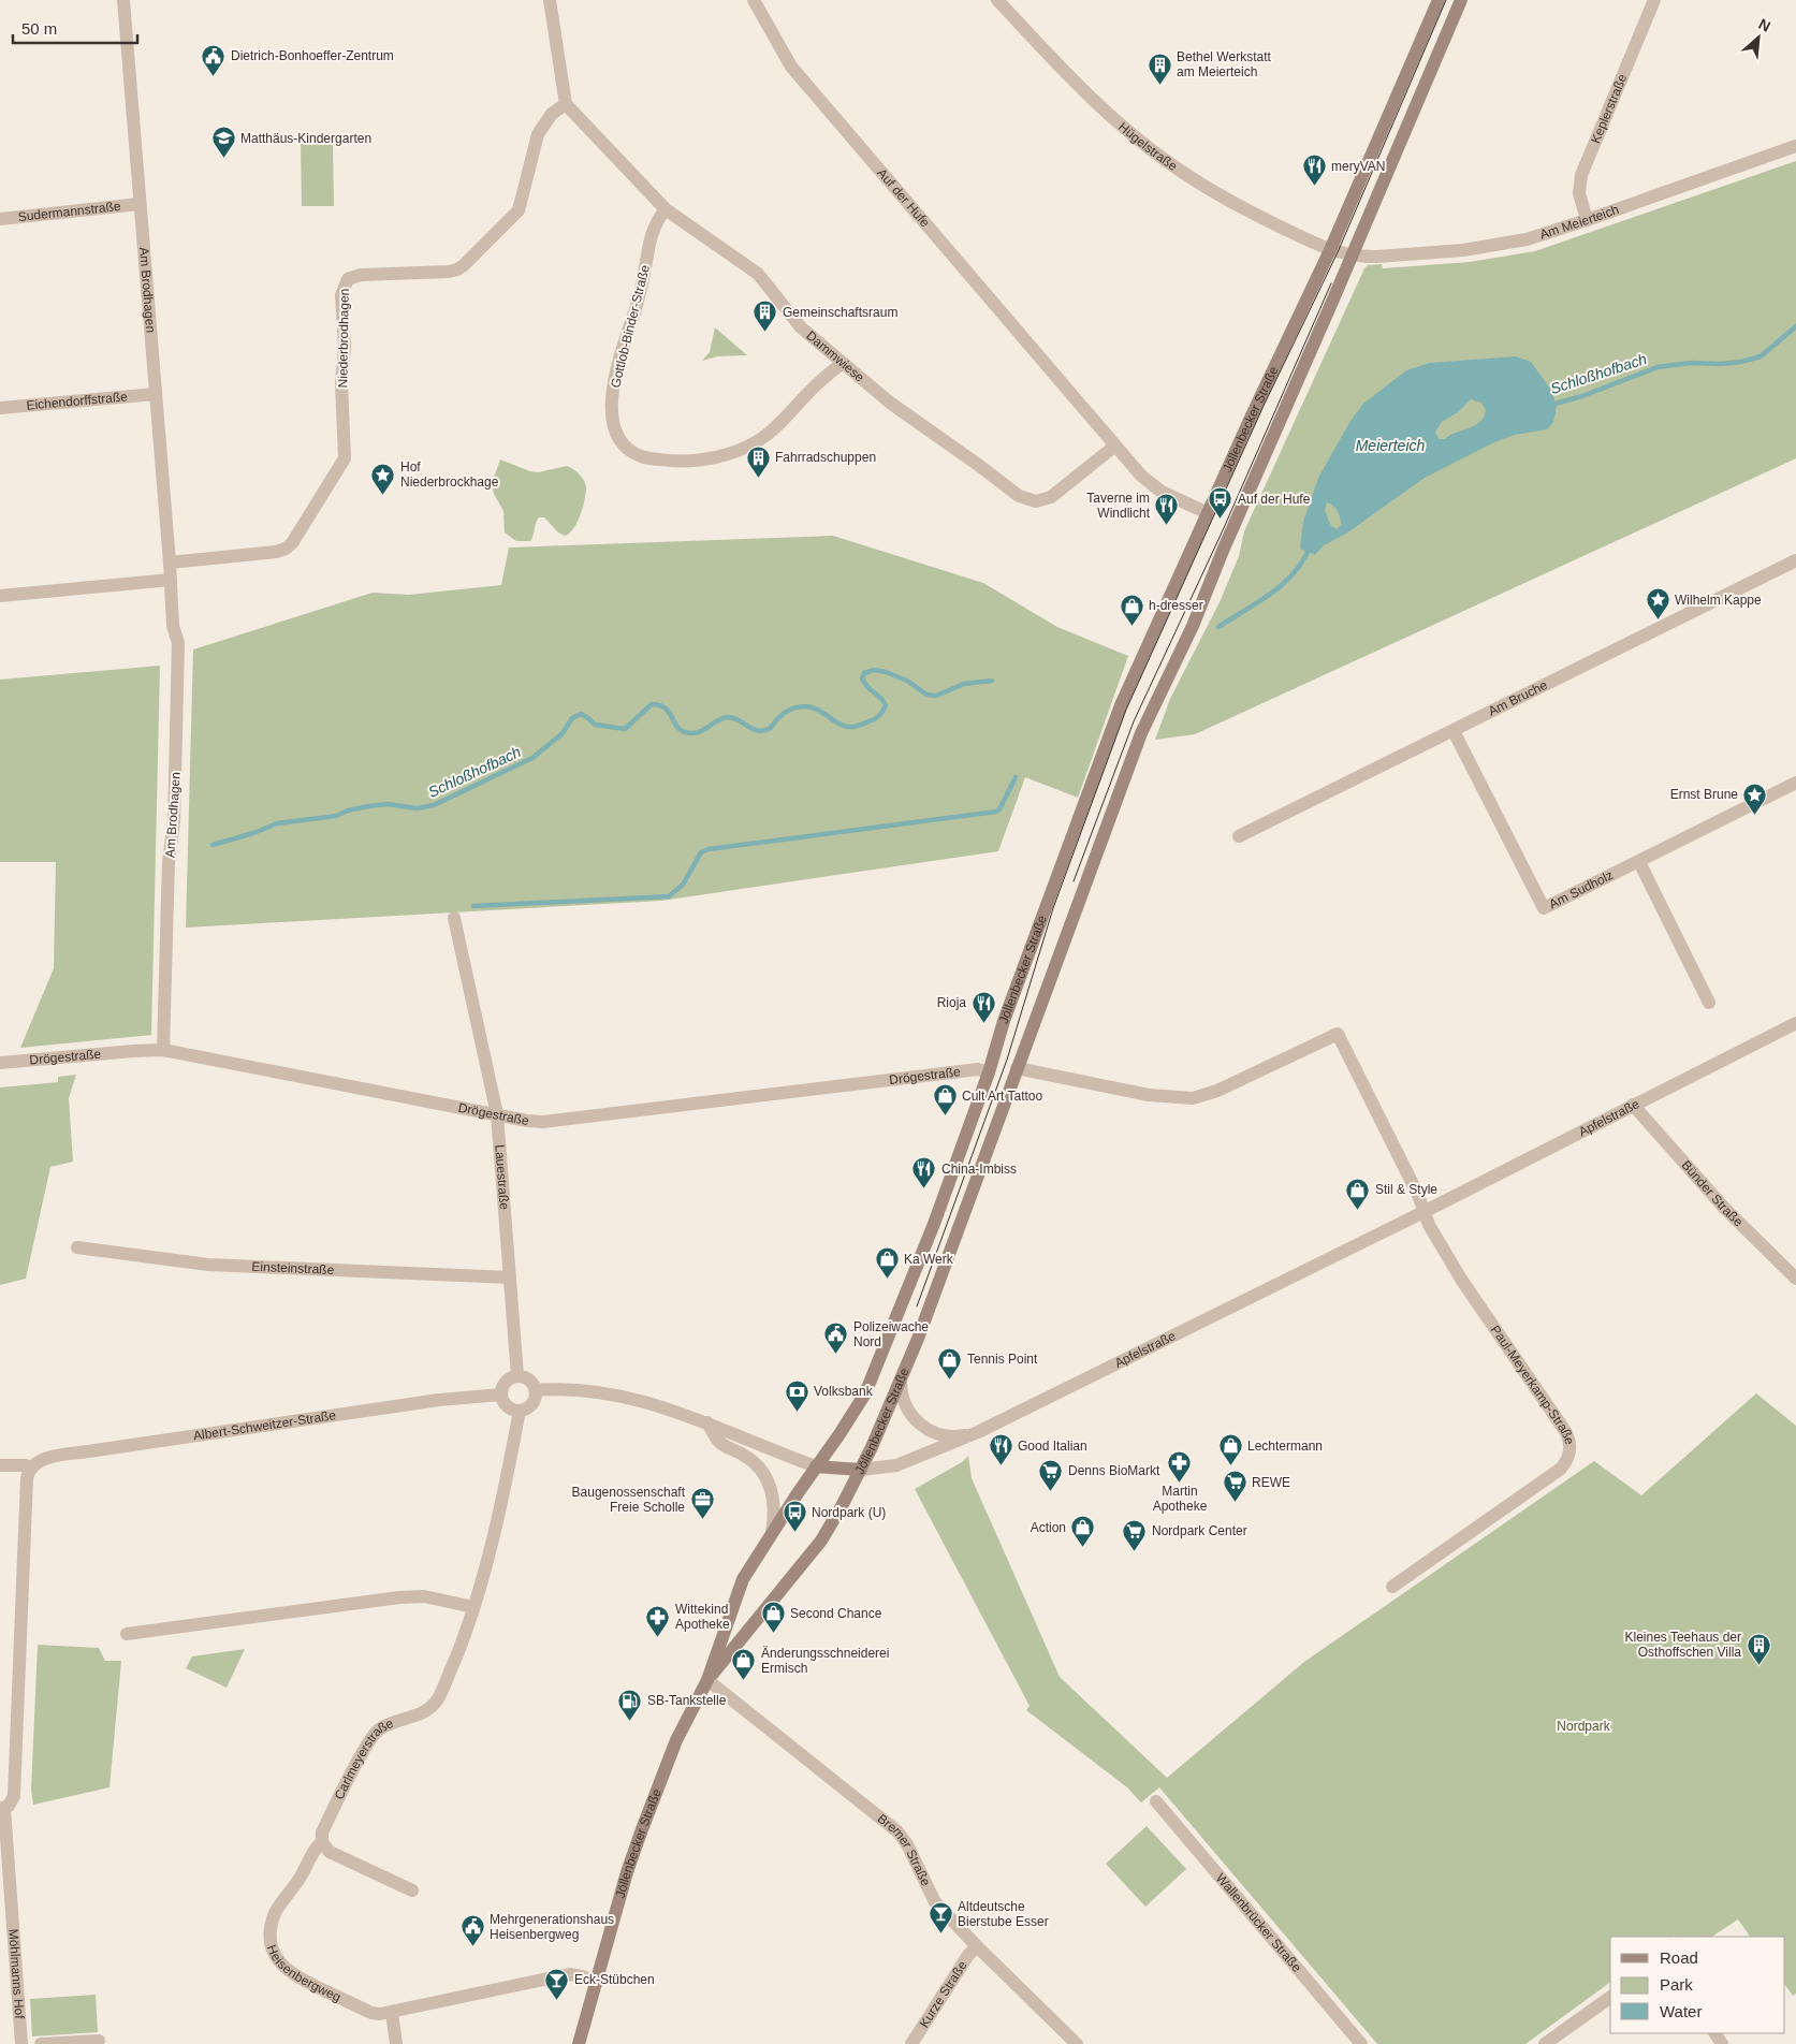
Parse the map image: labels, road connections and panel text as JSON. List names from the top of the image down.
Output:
{
  "streets": {
    "main road": ["Jöllenbecker Straße"],
    "street": [
      "Keplerstraße",
      "Hügelstraße",
      "Auf der Hufe",
      "Sudermannstraße",
      "Am Meierteich",
      "Am Brodhagen",
      "Gottlob-Binder-Straße",
      "Niederbrodhagen",
      "Dammwiese",
      "Eichendorffstraße",
      "Am Bruche",
      "Am Sudholz",
      "Drögestraße",
      "Apfelstraße",
      "Lauestraße",
      "Bünder Straße",
      "Einsteinstraße",
      "Paul-Meyerkamp-Straße",
      "Albert-Schweitzer-Straße",
      "Carlmeyerstraße",
      "Bremer Straße",
      "Wallenbrücker Straße",
      "Heisenbergweg",
      "Möhlmanns Hof",
      "Kurze Straße"
    ]
  },
  "crossings": [
    ["Keplerstraße", "Am Meierteich"],
    ["Hügelstraße", "Jöllenbecker Straße"],
    ["Auf der Hufe", "Dammwiese"],
    ["Auf der Hufe", "Jöllenbecker Straße"],
    ["Sudermannstraße", "Am Brodhagen"],
    ["Am Meierteich", "Jöllenbecker Straße"],
    ["Am Brodhagen", "Niederbrodhagen"],
    ["Am Brodhagen", "Eichendorffstraße"],
    ["Am Brodhagen", "Drögestraße"],
    ["Gottlob-Binder-Straße", "Dammwiese"],
    ["Niederbrodhagen", "Dammwiese"],
    ["Jöllenbecker Straße", "Drögestraße"],
    ["Jöllenbecker Straße", "Apfelstraße"],
    ["Jöllenbecker Straße", "Bremer Straße"],
    ["Jöllenbecker Straße", "Heisenbergweg"],
    ["Am Bruche", "Am Sudholz"],
    ["Drögestraße", "Lauestraße"],
    ["Apfelstraße", "Bünder Straße"],
    ["Apfelstraße", "Paul-Meyerkamp-Straße"],
    ["Lauestraße", "Einsteinstraße"],
    ["Lauestraße", "Albert-Schweitzer-Straße"],
    ["Lauestraße", "Carlmeyerstraße"],
    ["Albert-Schweitzer-Straße", "Carlmeyerstraße"],
    ["Carlmeyerstraße", "Heisenbergweg"],
    ["Bremer Straße", "Kurze Straße"]
  ],
  "water": ["Schloßhofbach", "Meierteich"],
  "parks": ["Nordpark"],
  "places": {
    "public building": ["Dietrich-Bonhoeffer-Zentrum", "Polizeiwache Nord", "Mehrgenerationshaus Heisenbergweg"],
    "building": [
      "Bethel Werkstatt am Meierteich",
      "Gemeinschaftsraum",
      "Fahrradschuppen",
      "Kleines Teehaus der Osthoffschen Villa"
    ],
    "school or university": ["Matthäus-Kindergarten"],
    "restaurant": [
      "meryVAN",
      "Taverne im Windlicht",
      "Rioja",
      "China-Imbiss",
      "Good Italian"
    ],
    "place": ["Hof Niederbrockhage", "Wilhelm Kappe", "Ernst Brune"],
    "bus stop": ["Auf der Hufe", "Nordpark (U)"],
    "shop": [
      "h-dresser",
      "Cult Art Tattoo",
      "Stil & Style",
      "Ka Werk",
      "Tennis Point",
      "Lechtermann",
      "Action",
      "Second Chance",
      "Änderungsschneiderei Ermisch"
    ],
    "bank": ["Volksbank"],
    "pharmacy": ["Martin Apotheke", "Wittekind Apotheke"],
    "supermarket": ["Denns BioMarkt", "REWE", "Nordpark Center"],
    "office": ["Baugenossenschaft Freie Scholle"],
    "fuel station": ["SB-Tankstelle"],
    "bar": ["Altdeutsche Bierstube Esser", "Eck-Stübchen"]
  },
  "legend": ["Road", "Park", "Water"],
  "scale_bar": "50 m",
  "north": "top right"
}
